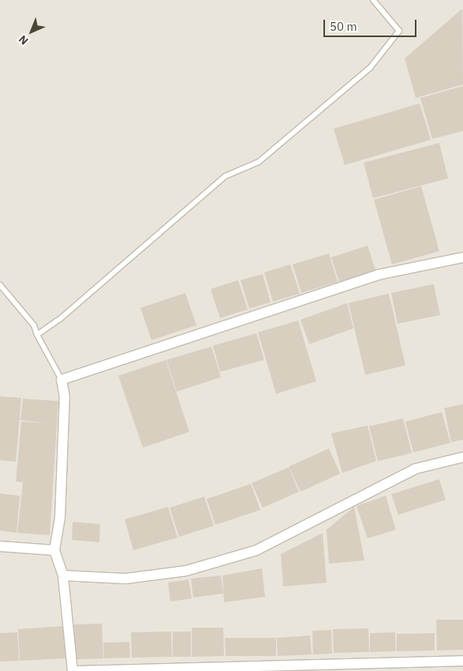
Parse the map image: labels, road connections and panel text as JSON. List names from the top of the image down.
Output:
{
  "scale_bar": "50 m",
  "north": "bottom left"
}
